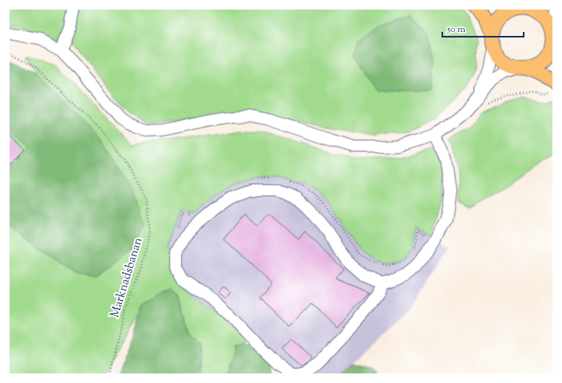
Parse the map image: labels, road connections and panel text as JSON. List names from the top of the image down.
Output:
{
  "streets": {
    "path": ["Marknadsbanan"]
  },
  "scale_bar": "50 m"
}
